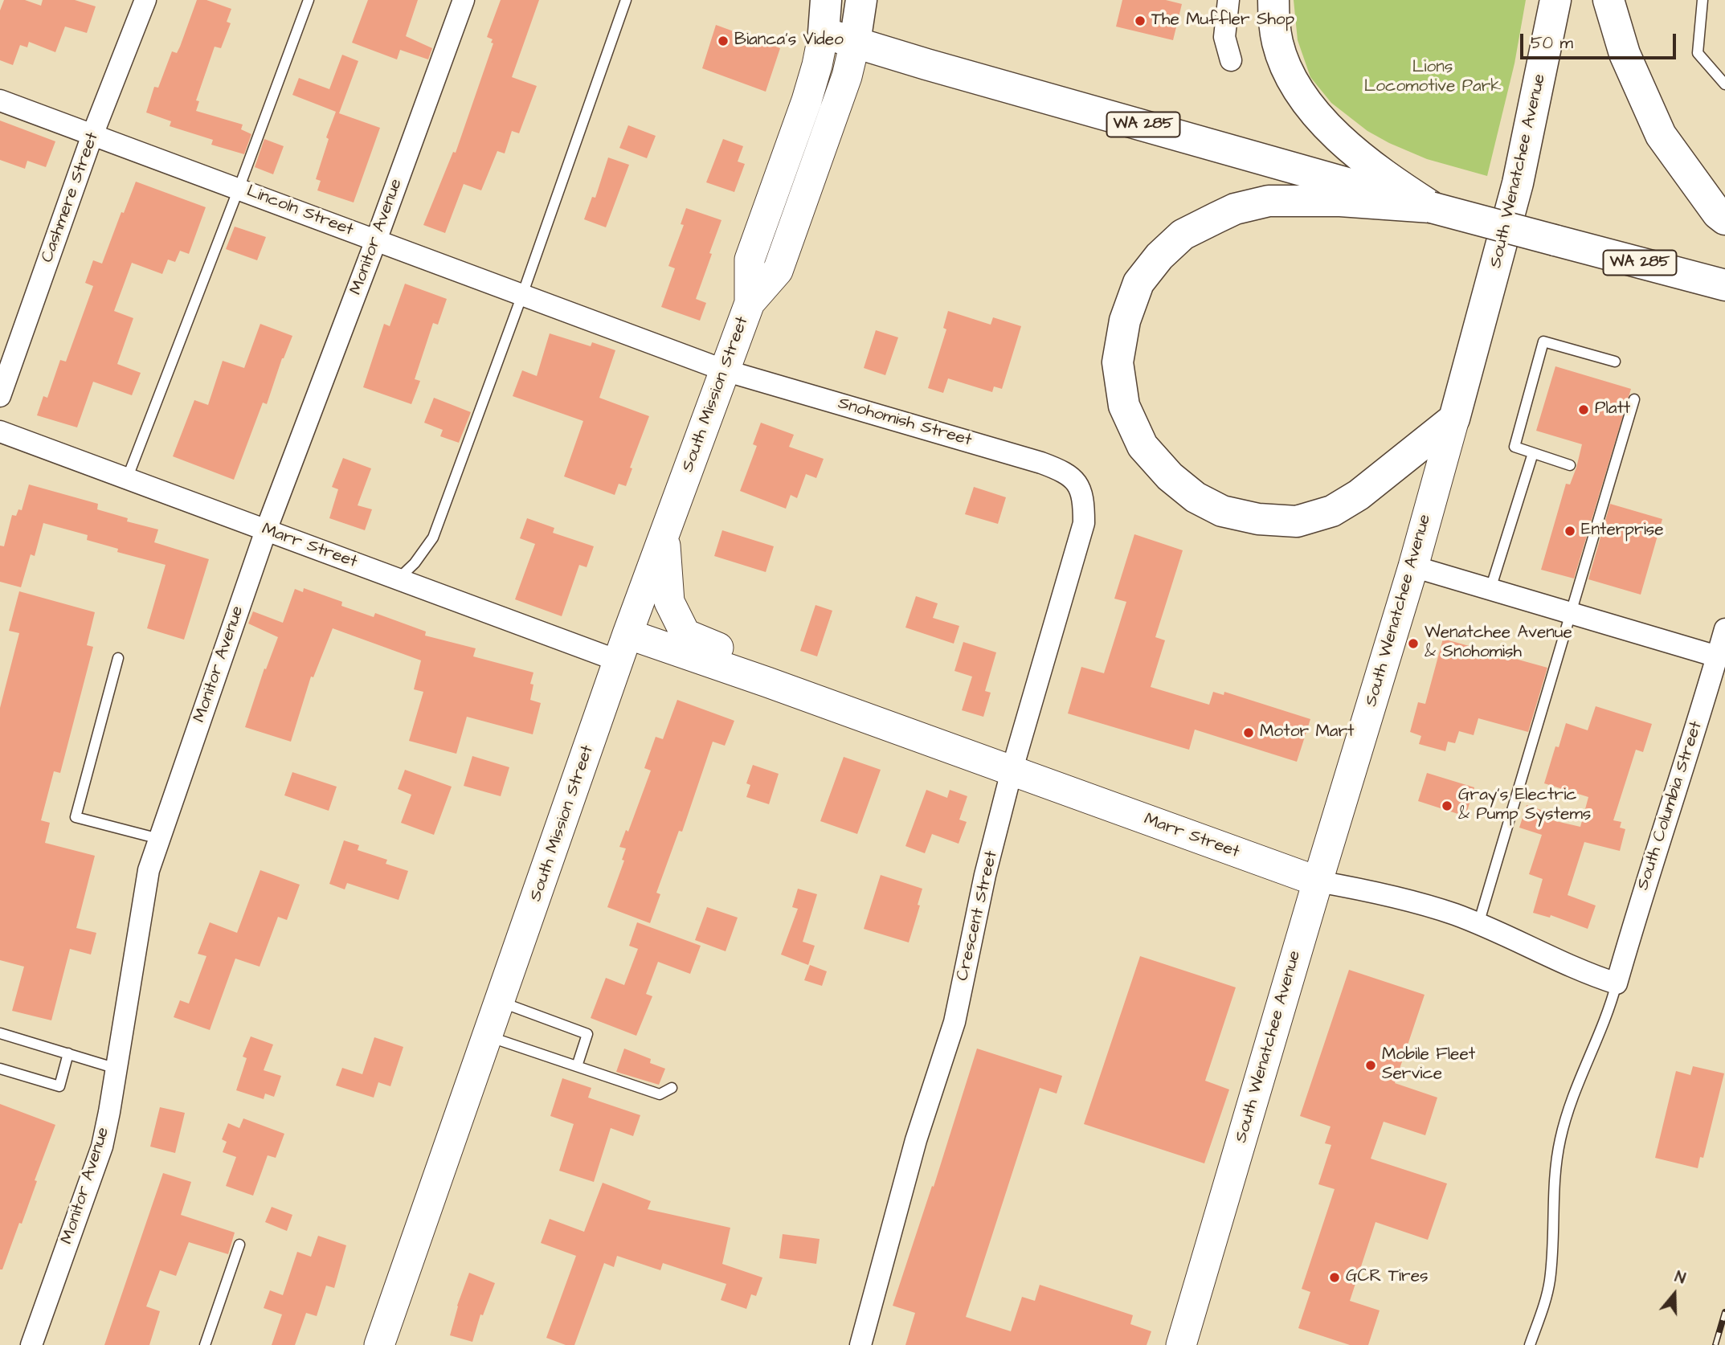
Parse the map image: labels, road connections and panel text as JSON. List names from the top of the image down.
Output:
{
  "streets": {
    "main road": [
      "WA 285",
      "South Wenatchee Avenue",
      "South Mission Street",
      "Marr Street"
    ],
    "street": [
      "Cashmere Street",
      "Lincoln Street",
      "Monitor Avenue",
      "Snohomish Street",
      "South Columbia Street",
      "Crescent Street"
    ]
  },
  "crossings": [
    ["WA 285", "South Mission Street"],
    ["South Wenatchee Avenue", "Marr Street"],
    ["Cashmere Street", "Lincoln Street"],
    ["Lincoln Street", "Monitor Avenue"],
    ["Lincoln Street", "South Mission Street"],
    ["Lincoln Street", "Snohomish Street"],
    ["Monitor Avenue", "Marr Street"],
    ["South Mission Street", "Snohomish Street"],
    ["South Mission Street", "Marr Street"],
    ["Snohomish Street", "Crescent Street"],
    ["Marr Street", "South Columbia Street"],
    ["Marr Street", "Crescent Street"]
  ],
  "parks": ["Lions Locomotive Park"],
  "places": [
    "The Muffler Shop",
    "Bianca's Video",
    "Platt",
    "Enterprise",
    "Wenatchee Avenue & Snohomish",
    "Motor Mart",
    "Gray's Electric & Pump Systems",
    "Mobile Fleet Service",
    "GCR Tires"
  ],
  "scale_bar": "50 m",
  "north": "top"
}
